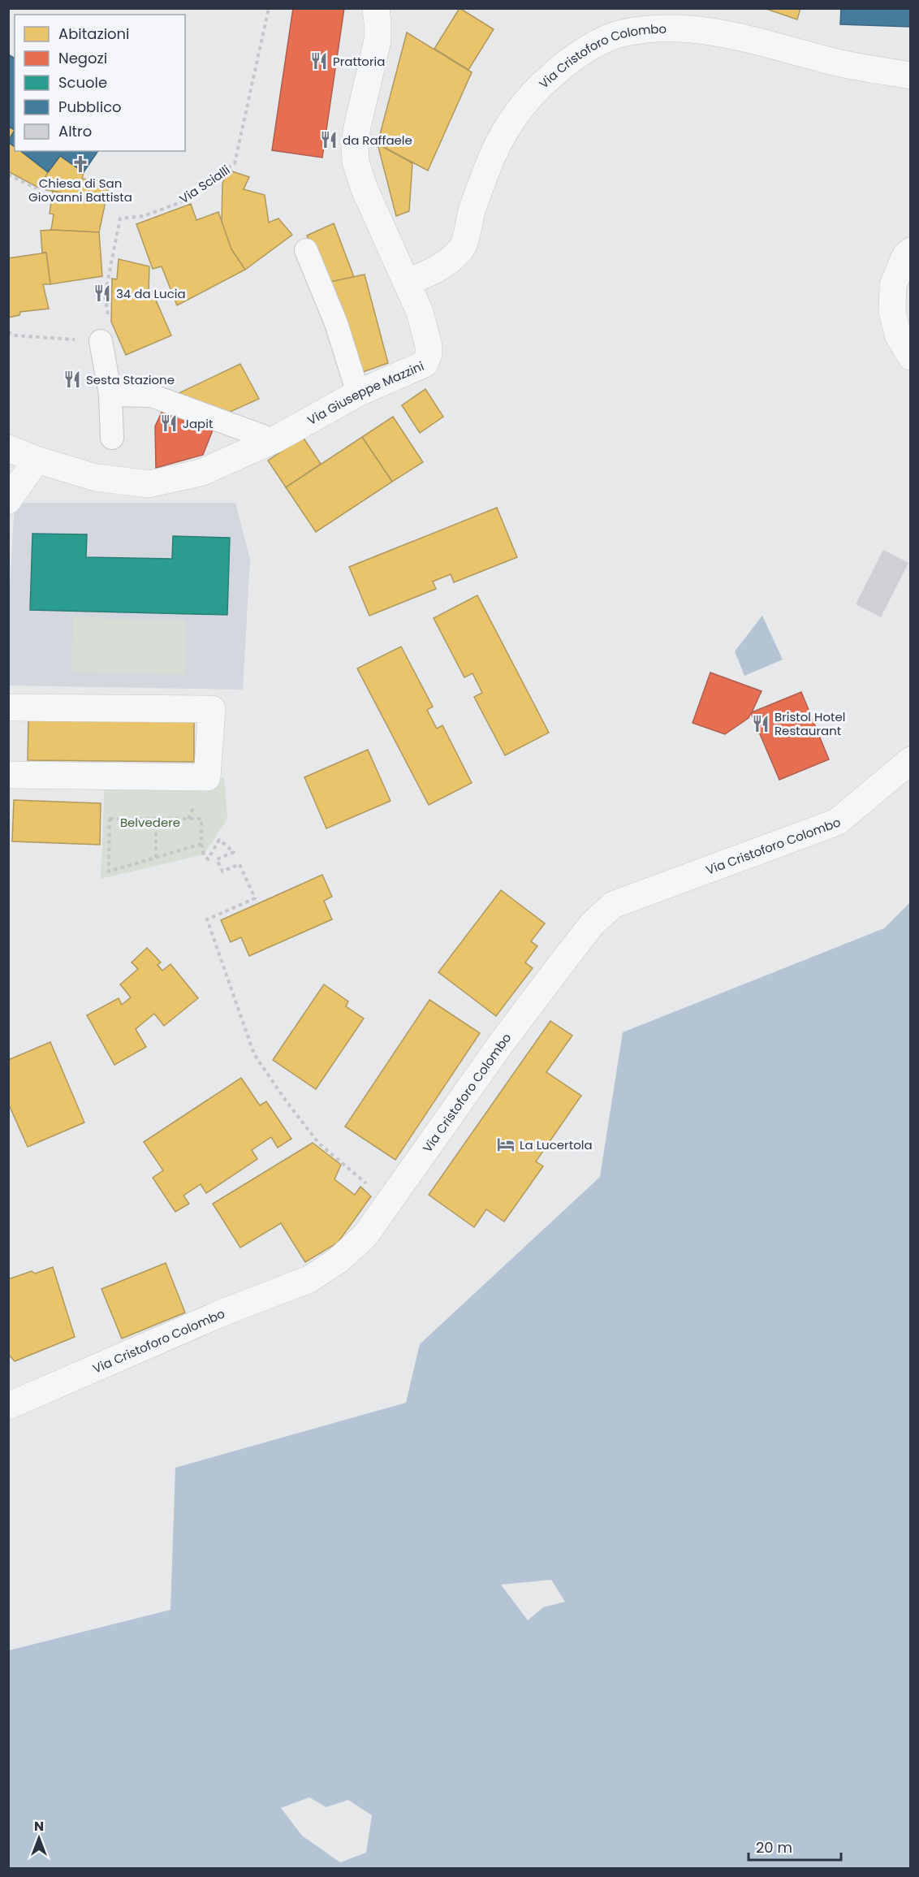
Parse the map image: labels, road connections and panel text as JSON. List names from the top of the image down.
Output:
{
  "streets": {
    "street": ["Via Cristoforo Colombo", "Via Giuseppe Mazzini"],
    "path": ["Via Scialli"]
  },
  "crossings": [
    ["Via Cristoforo Colombo", "Via Giuseppe Mazzini"]
  ],
  "parks": ["Belvedere"],
  "places": {
    "restaurant": [
      "Prattoria",
      "da Raffaele",
      "34 da Lucia",
      "Sesta Stazione",
      "Japit",
      "Bristol Hotel Restaurant"
    ],
    "church": ["Chiesa di San Giovanni Battista"],
    "hotel": ["La Lucertola"]
  },
  "legend": [
    "Abitazioni",
    "Negozi",
    "Scuole",
    "Pubblico",
    "Altro"
  ],
  "scale_bar": "20 m",
  "north": "top"
}
